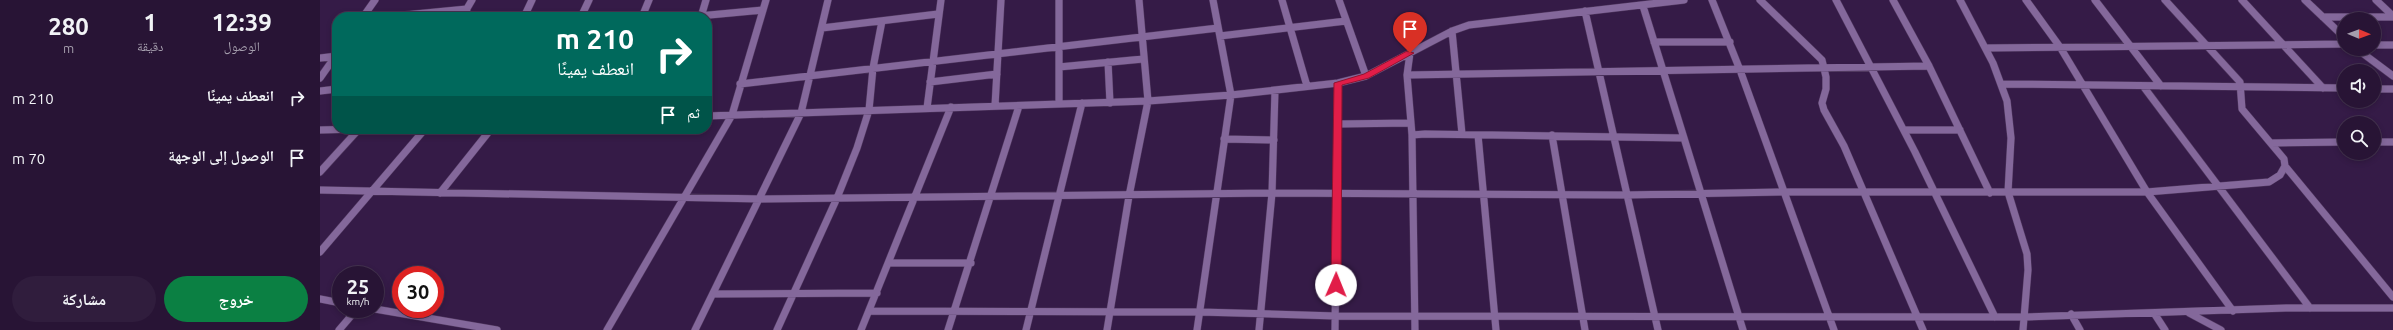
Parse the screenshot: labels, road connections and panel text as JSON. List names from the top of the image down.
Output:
{
  "north": "right",
  "page": {
    "eta": [
      "12:39",
      "الوصول",
      "1",
      "دقيقة",
      "280",
      "m"
    ],
    "turn": ["210 m", "انعطف يمينًا"],
    "list": [
      {
        "name": "انعطف يمينًا",
        "value": "210 m"
      },
      {
        "name": "الوصول إلى الوجهة",
        "value": "70 m"
      }
    ],
    "then": "ثم",
    "speed": "25 km/h",
    "limit": "30",
    "buttons": ["خروج", "مشاركة"]
  }
}
